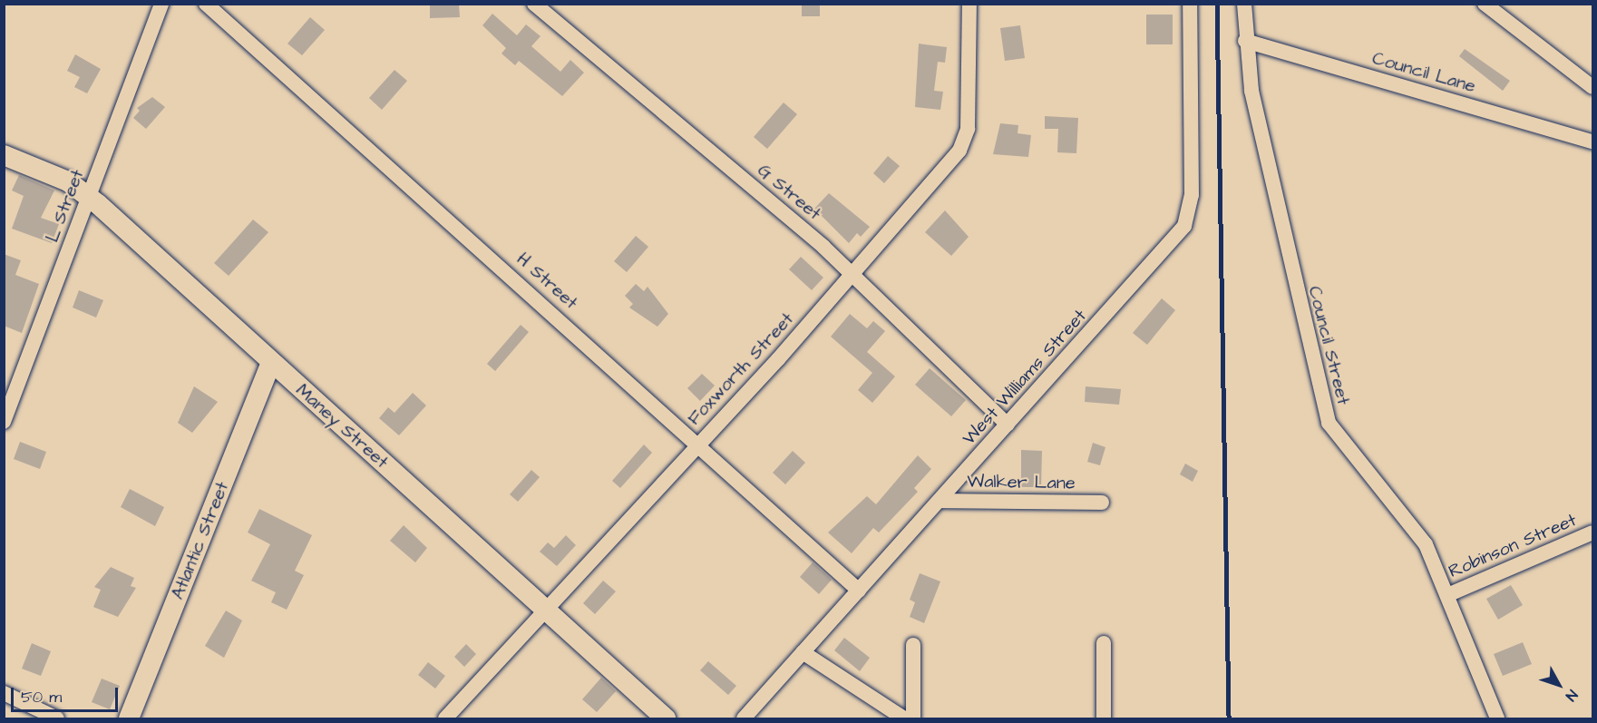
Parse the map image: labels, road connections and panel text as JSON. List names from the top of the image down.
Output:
{
  "streets": {
    "street": [
      "Council Lane",
      "G Street",
      "L Street",
      "H Street",
      "Council Street",
      "Foxworth Street",
      "West Williams Street",
      "Maney Street",
      "Walker Lane",
      "Atlantic Street",
      "Robinson Street"
    ]
  },
  "crossings": [
    ["Council Lane", "Council Street"],
    ["G Street", "Foxworth Street"],
    ["G Street", "West Williams Street"],
    ["L Street", "Maney Street"],
    ["H Street", "Foxworth Street"],
    ["H Street", "West Williams Street"],
    ["Council Street", "Robinson Street"],
    ["Foxworth Street", "Maney Street"],
    ["West Williams Street", "Walker Lane"],
    ["Maney Street", "Atlantic Street"]
  ],
  "scale_bar": "50 m",
  "north": "bottom right"
}
